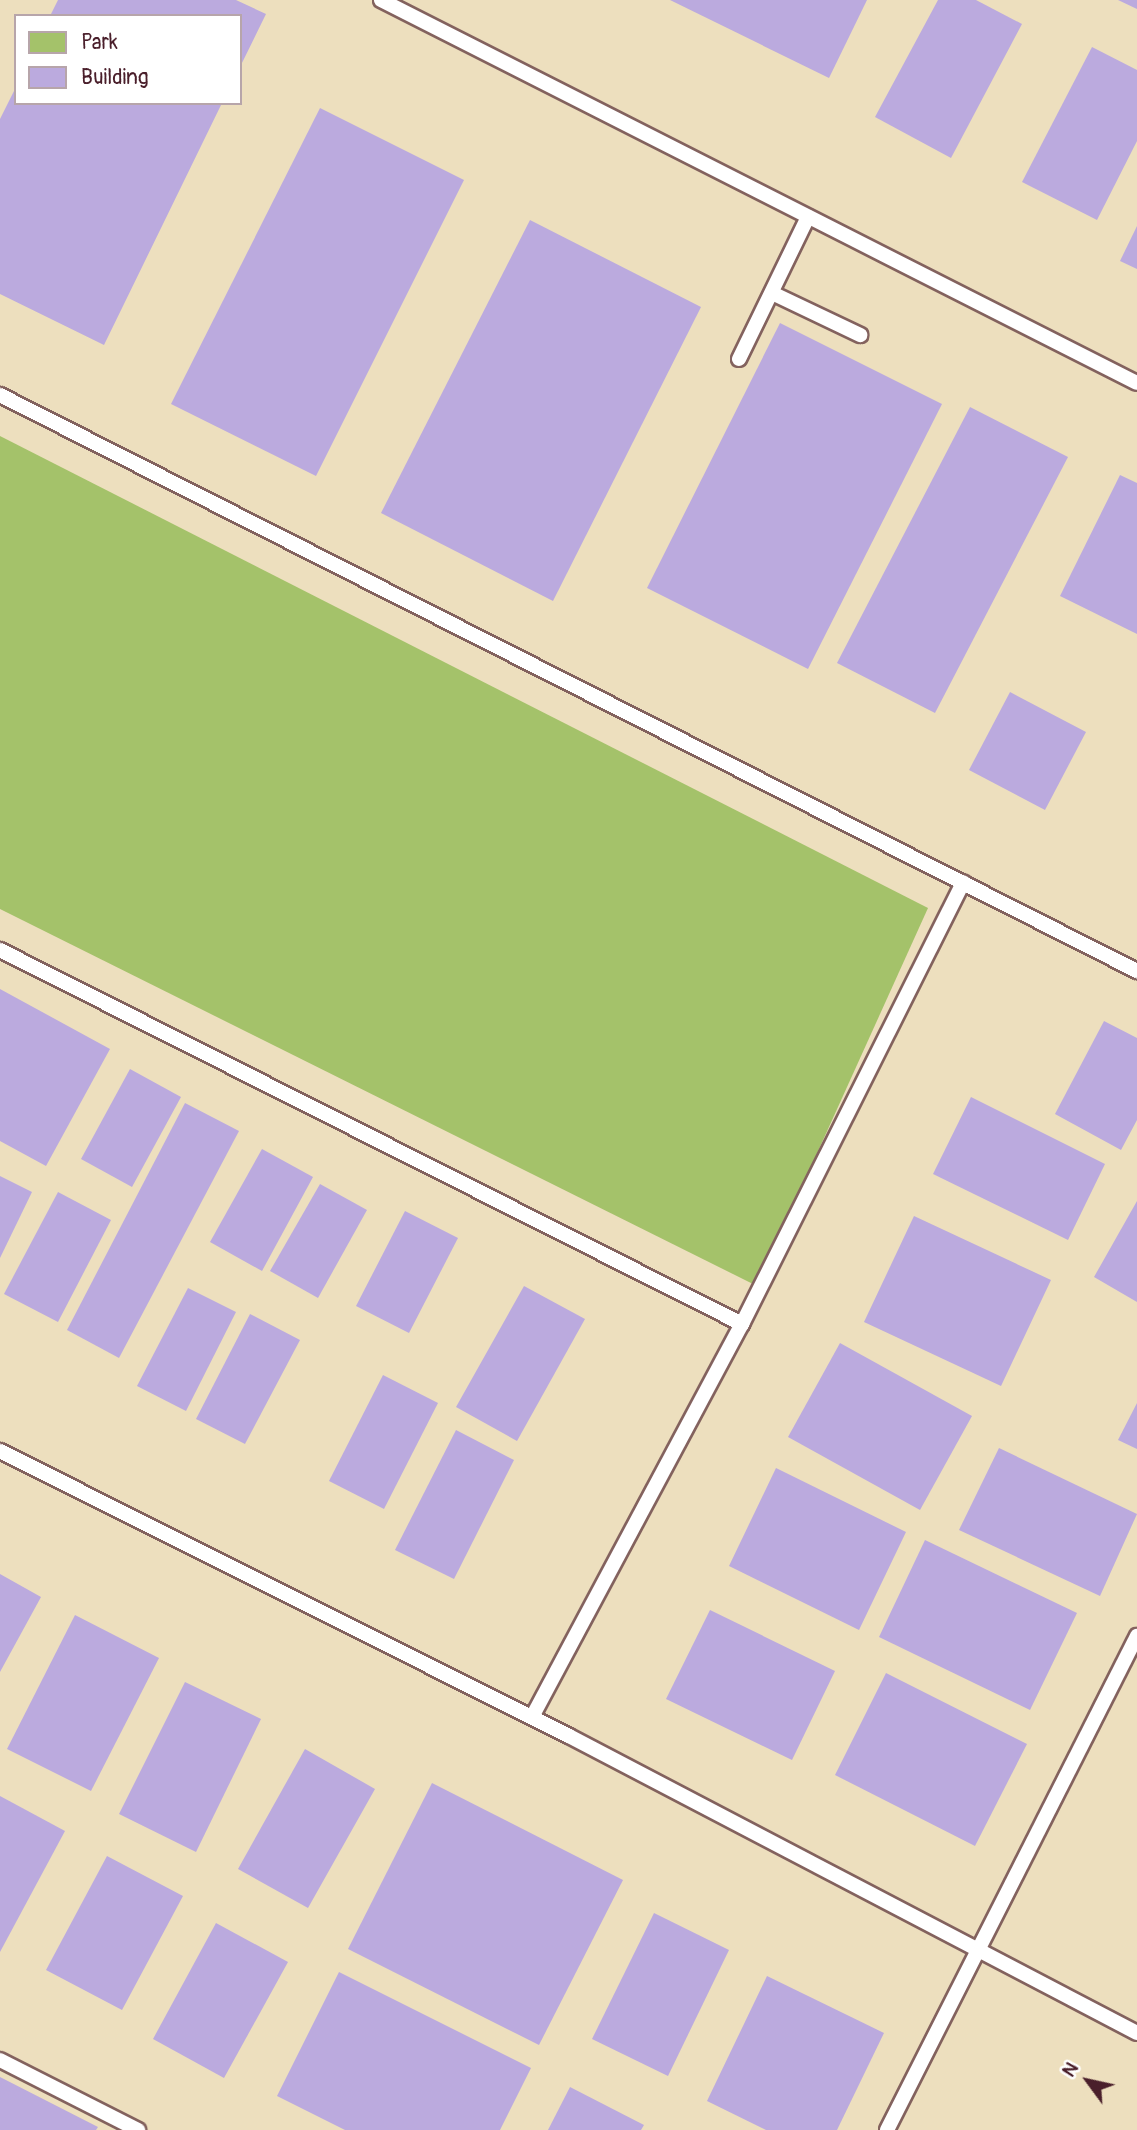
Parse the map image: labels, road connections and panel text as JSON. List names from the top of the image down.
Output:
{
  "legend": ["Park", "Building"],
  "north": "top left"
}
